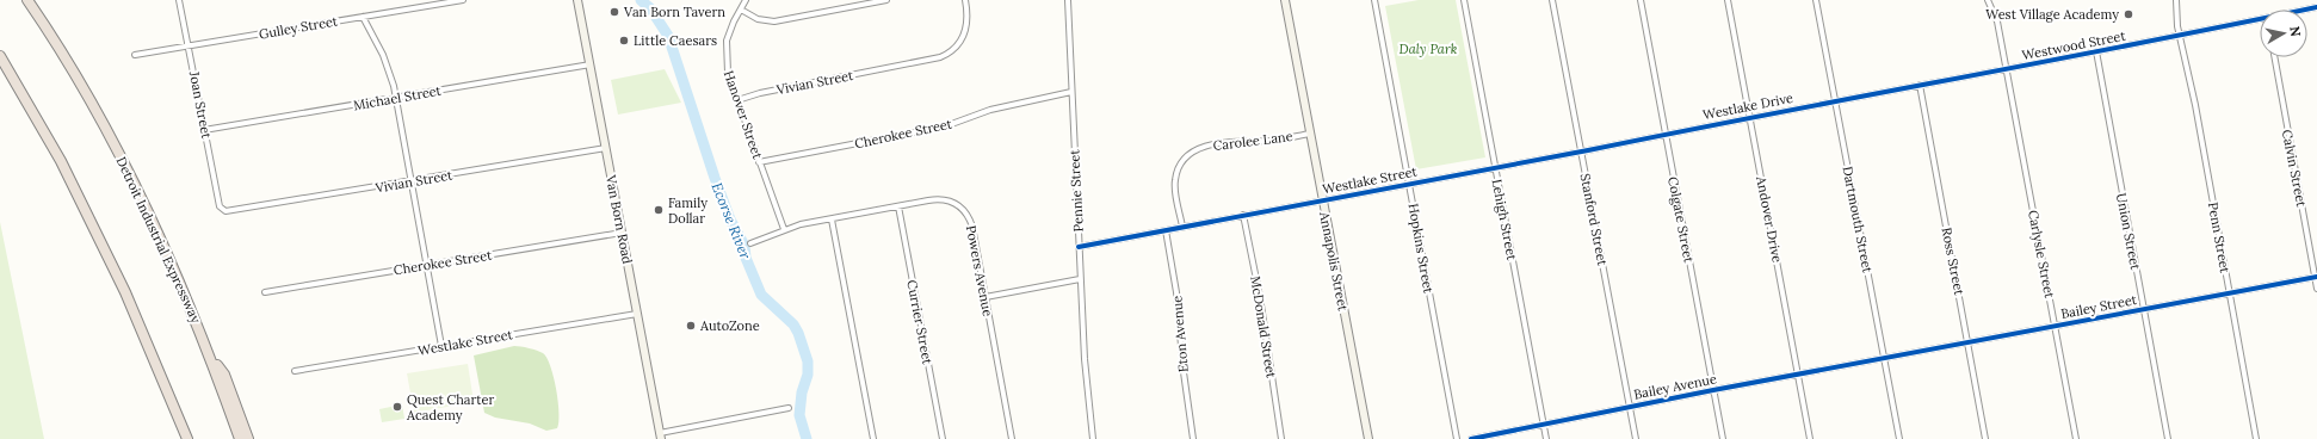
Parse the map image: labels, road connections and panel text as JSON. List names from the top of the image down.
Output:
{
  "streets": {
    "highway": ["Detroit Industrial Expressway"],
    "street": [
      "Gulley Street",
      "Westwood Street",
      "Vivian Street",
      "Michael Street",
      "Joan Street",
      "Westlake Drive",
      "Hanover Street",
      "Cherokee Street",
      "Carolee Lane",
      "Calvin Street",
      "Westlake Street",
      "Pennie Street",
      "Van Born Road",
      "Lehigh Street",
      "Stanford Street",
      "Colgate Street",
      "Andover Drive",
      "Dartmouth Street",
      "Union Street",
      "Penn Street",
      "Hopkins Street",
      "Carlysle Street",
      "Annapolis Street",
      "Ross Street",
      "Powers Avenue",
      "Bailey Street",
      "Currier Street",
      "McDonald Street",
      "Eton Avenue",
      "Bailey Avenue"
    ]
  },
  "crossings": [
    ["Gulley Street", "Joan Street"],
    ["Westwood Street", "Westlake Drive"],
    ["Westwood Street", "Dartmouth Street"],
    ["Westwood Street", "Union Street"],
    ["Westwood Street", "Penn Street"],
    ["Westwood Street", "Carlysle Street"],
    ["Westwood Street", "Ross Street"],
    ["Vivian Street", "Joan Street"],
    ["Vivian Street", "Hanover Street"],
    ["Vivian Street", "Van Born Road"],
    ["Michael Street", "Joan Street"],
    ["Michael Street", "Van Born Road"],
    ["Westlake Drive", "Westlake Street"],
    ["Westlake Drive", "Colgate Street"],
    ["Westlake Drive", "Andover Drive"],
    ["Westlake Drive", "Dartmouth Street"],
    ["Hanover Street", "Cherokee Street"],
    ["Hanover Street", "Powers Avenue"],
    ["Cherokee Street", "Pennie Street"],
    ["Cherokee Street", "Van Born Road"],
    ["Carolee Lane", "Westlake Street"],
    ["Carolee Lane", "Annapolis Street"],
    ["Calvin Street", "Bailey Street"],
    ["Westlake Street", "Pennie Street"],
    ["Westlake Street", "Van Born Road"],
    ["Westlake Street", "Lehigh Street"],
    ["Westlake Street", "Stanford Street"],
    ["Westlake Street", "Colgate Street"],
    ["Westlake Street", "Hopkins Street"],
    ["Westlake Street", "Annapolis Street"],
    ["Westlake Street", "McDonald Street"],
    ["Westlake Street", "Eton Avenue"],
    ["Lehigh Street", "Bailey Avenue"],
    ["Stanford Street", "Bailey Avenue"],
    ["Colgate Street", "Bailey Avenue"],
    ["Andover Drive", "Bailey Avenue"],
    ["Dartmouth Street", "Bailey Street"],
    ["Dartmouth Street", "Bailey Avenue"],
    ["Union Street", "Bailey Street"],
    ["Penn Street", "Bailey Street"],
    ["Carlysle Street", "Bailey Street"],
    ["Ross Street", "Bailey Street"],
    ["Powers Avenue", "Currier Street"],
    ["Bailey Street", "Bailey Avenue"]
  ],
  "water": ["Ecorse River"],
  "parks": ["Daly Park"],
  "places": [
    "Van Born Tavern",
    "West Village Academy",
    "Little Caesars",
    "Family Dollar",
    "AutoZone",
    "Quest Charter Academy"
  ],
  "north": "right"
}
